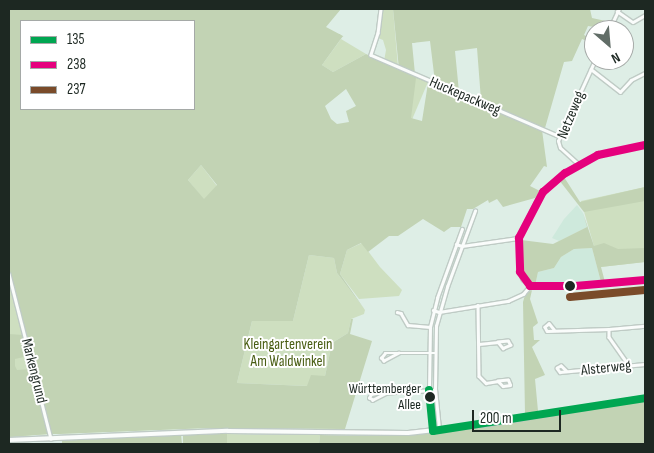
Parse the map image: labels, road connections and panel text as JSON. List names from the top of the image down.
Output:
{
  "streets": {
    "street": [
      "Huckepackweg",
      "Netzeweg",
      "Alsterweg",
      "Markengrund"
    ]
  },
  "crossings": [
    ["Huckepackweg", "Netzeweg"]
  ],
  "parks": ["Kleingartenverein Am Waldwinkel"],
  "places": ["Württemberger Allee"],
  "lines": ["transit line 238", "transit line 237", "transit line 135"],
  "legend": ["135", "238", "237"],
  "scale_bar": "200 m",
  "north": "bottom right"
}
